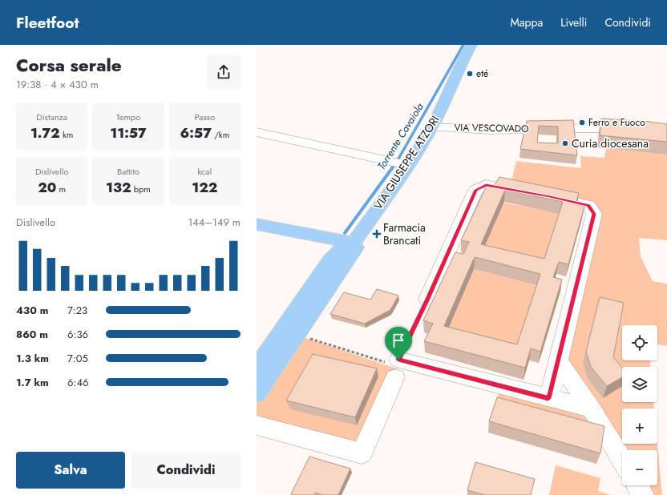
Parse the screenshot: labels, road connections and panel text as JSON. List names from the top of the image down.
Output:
{
  "streets": {
    "main road": ["VIA GIUSEPPE ATZORI"],
    "street": ["VIA VESCOVADO"]
  },
  "crossings": [
    ["VIA VESCOVADO", "VIA GIUSEPPE ATZORI"]
  ],
  "water": ["Torrente Cavaiola"],
  "places": {
    "other": ["eté", "Ferro e Fuoco", "Curia diocesana"],
    "health": ["Farmacia Brancati"]
  },
  "page": {
    "header": "Fleetfoot",
    "nav": ["Mappa", "Livelli", "Condividi"],
    "heading": ["Corsa serale", "19:38 · 4 × 430 m"],
    "stats": [
      ["Distanza", "1.72 km"],
      ["Tempo", "11:57"],
      ["Passo", "6:57 /km"],
      ["Dislivello", "20 m"],
      ["Battito", "132 bpm"],
      ["kcal", "122"]
    ],
    "chart": ["Dislivello", "144–149 m"],
    "list": [
      {
        "name": "430 m",
        "note": "7:23"
      },
      {
        "name": "860 m",
        "note": "6:36"
      },
      {
        "name": "1.3 km",
        "note": "7:05"
      },
      {
        "name": "1.7 km",
        "note": "6:46"
      }
    ],
    "map_buttons": ["+", "−"],
    "buttons": ["Salva", "Condividi"]
  }
}
